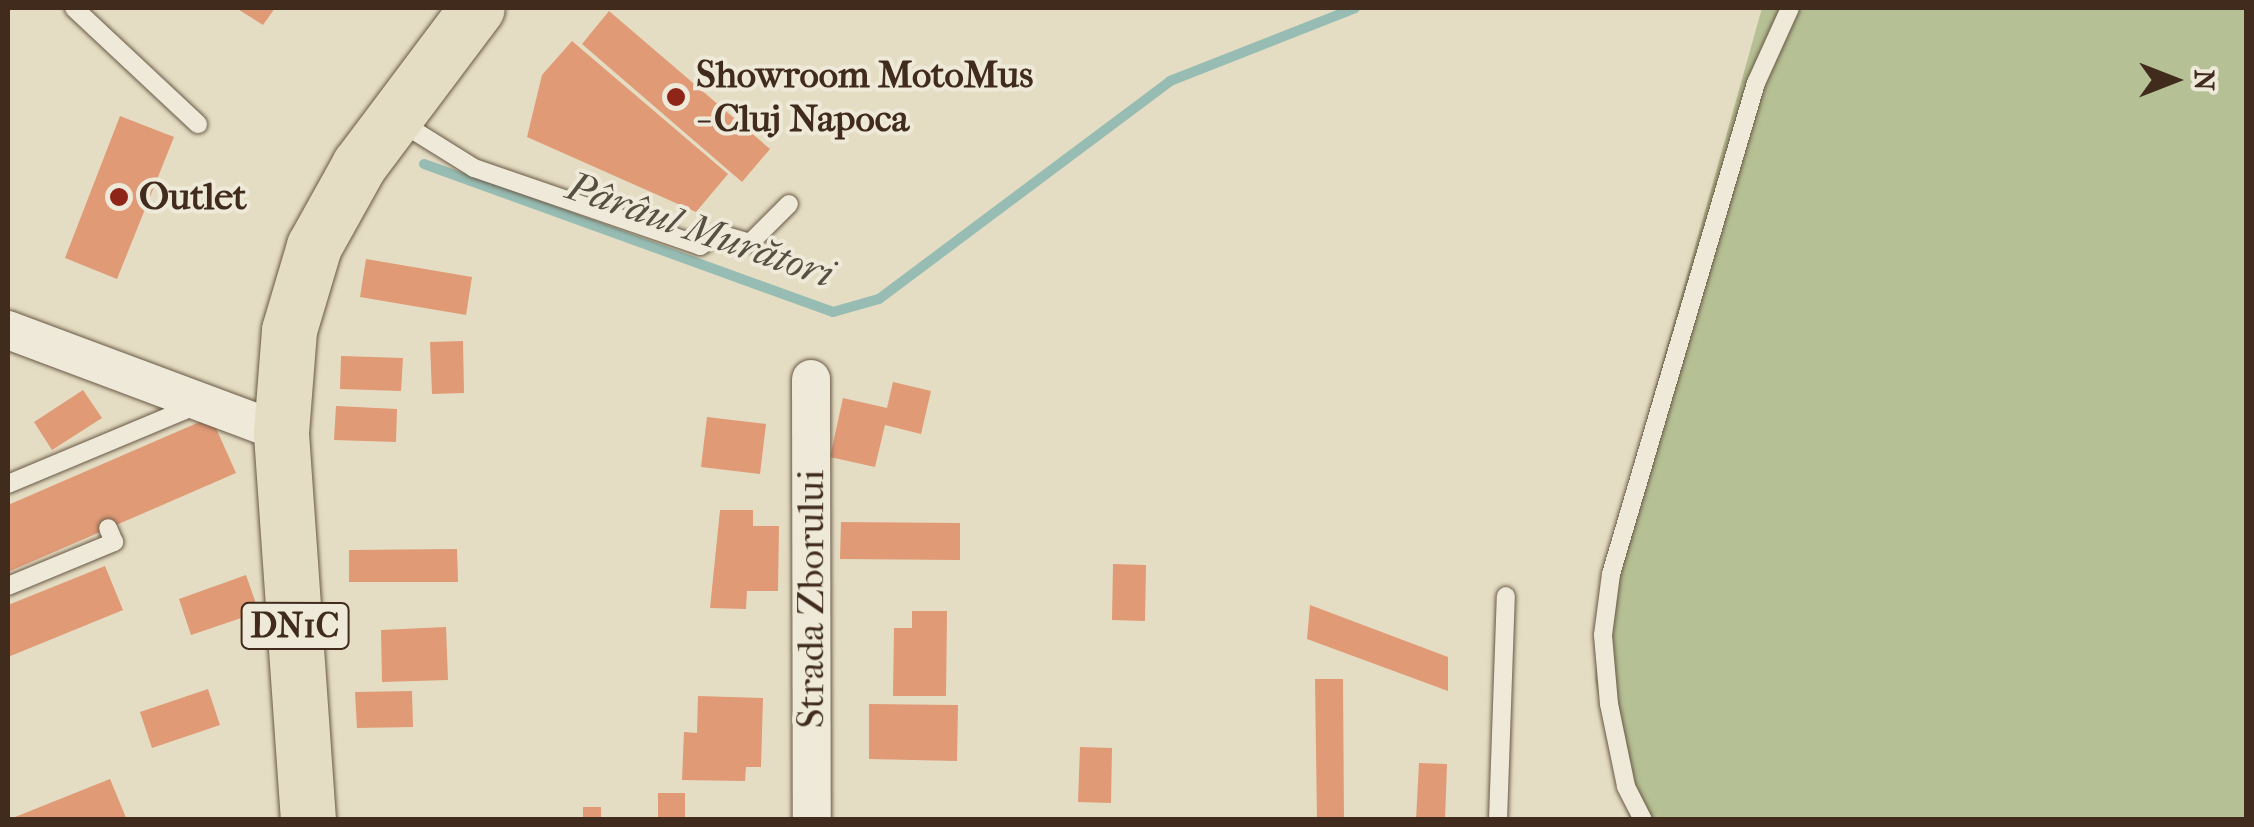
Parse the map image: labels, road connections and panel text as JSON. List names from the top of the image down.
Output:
{
  "streets": {
    "main road": ["DN1C"],
    "street": ["Strada Zborului"]
  },
  "water": ["Pârâul Murători"],
  "places": ["Showroom MotoMus - Cluj Napoca", "Outlet"],
  "north": "right"
}
